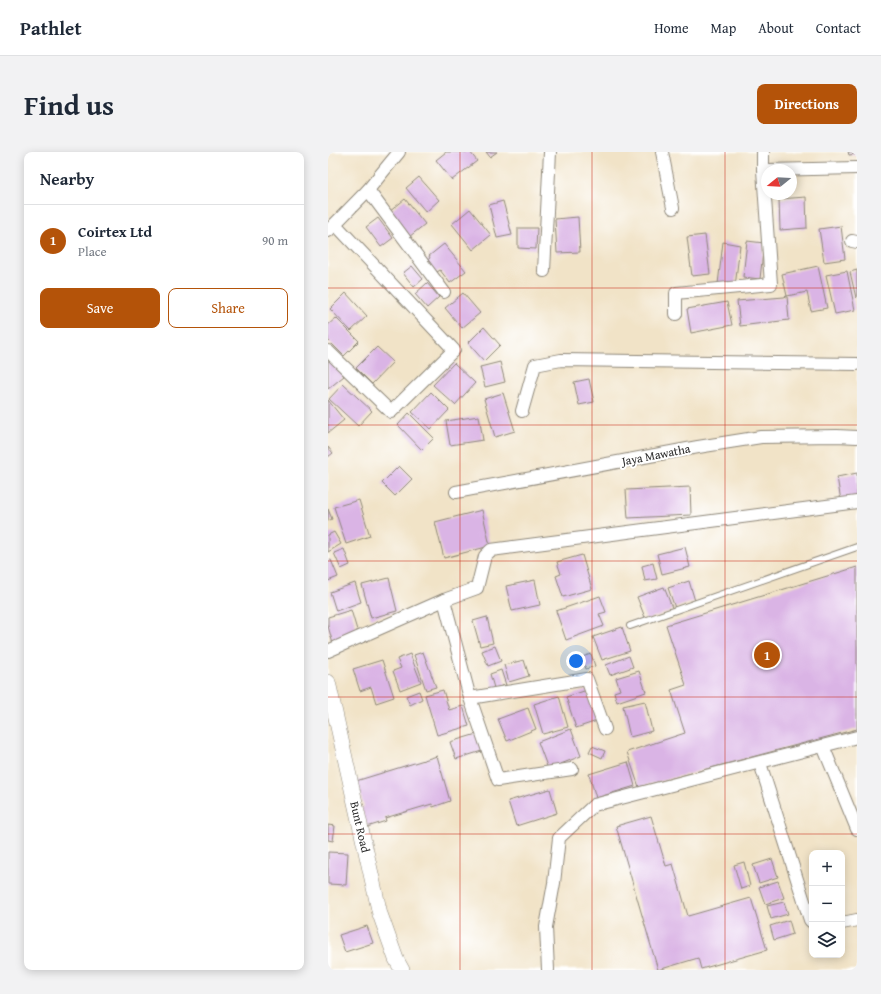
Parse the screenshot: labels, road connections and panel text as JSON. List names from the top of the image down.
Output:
{
  "streets": {
    "street": ["Jaya Mawatha", "Bunt Road"]
  },
  "north": "left",
  "page": {
    "header": "Pathlet",
    "nav": [
      "Home",
      "Map",
      "About",
      "Contact"
    ],
    "title": "Find us",
    "buttons": [
      "Directions",
      ["Save", "Share"]
    ],
    "heading": "Nearby",
    "list": [
      {
        "mark": "1",
        "name": "Coirtex Ltd",
        "note": "Place",
        "value": "90 m"
      }
    ],
    "pins": "1",
    "map_buttons": ["+", "−"]
  }
}
